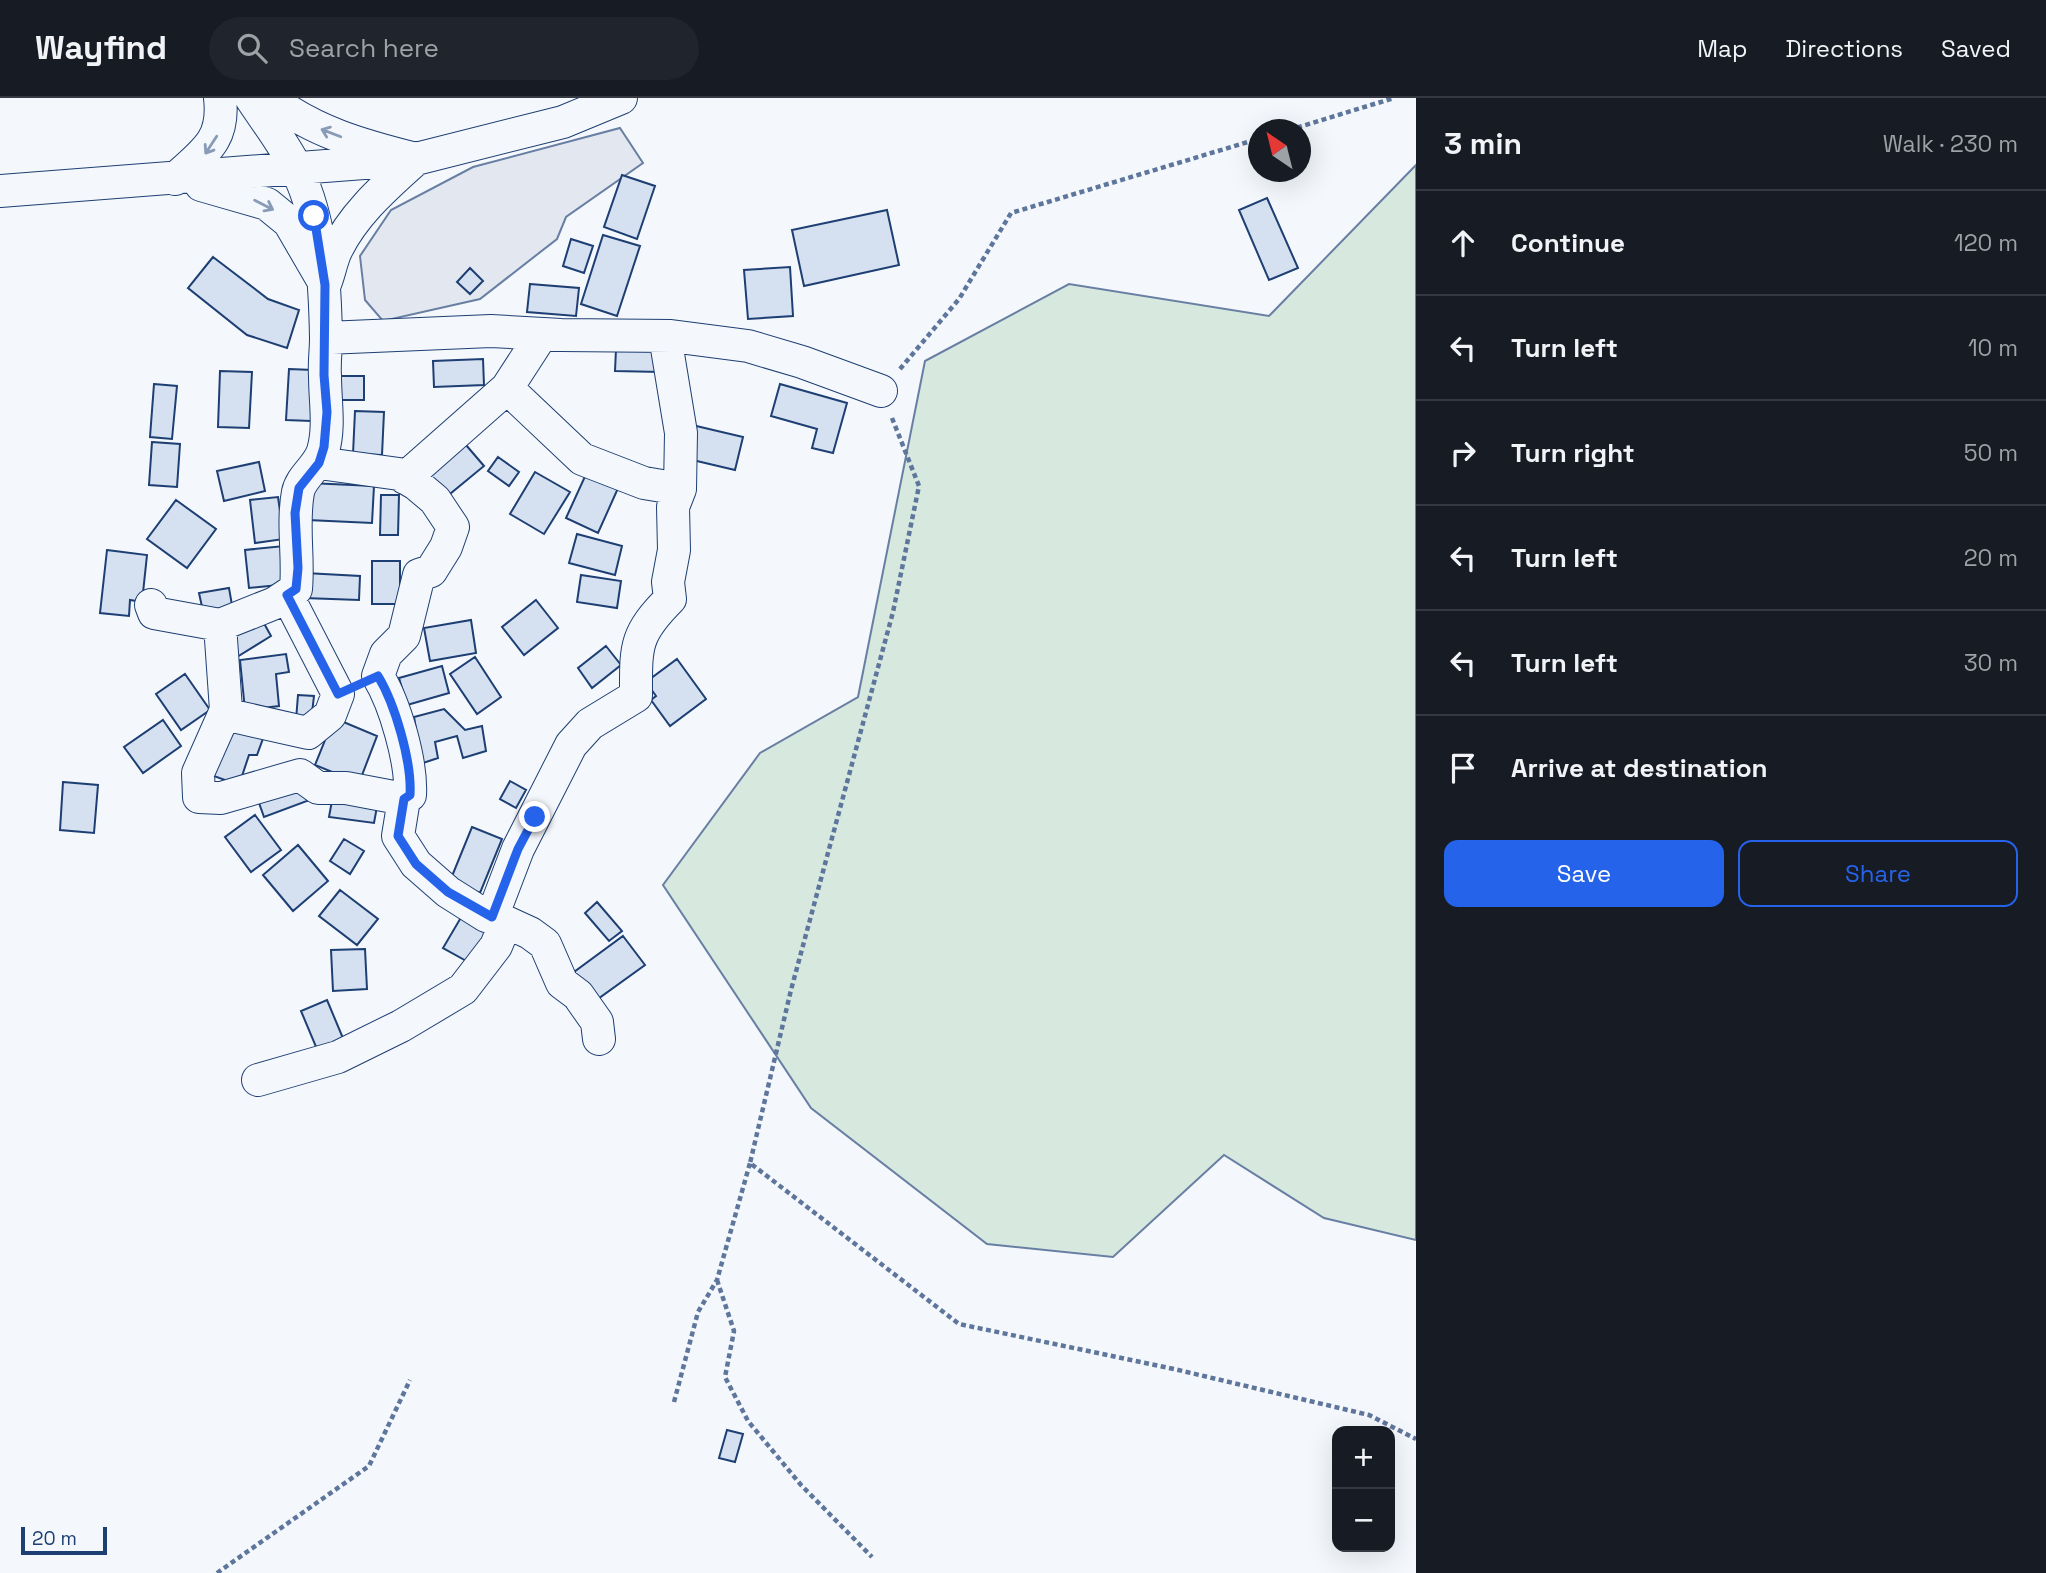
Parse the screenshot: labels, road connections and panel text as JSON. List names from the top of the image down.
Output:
{
  "scale_bar": "20 m",
  "north": "top left",
  "page": {
    "header": "Wayfind",
    "search": "Search here",
    "nav": ["Map", "Directions", "Saved"],
    "heading": ["3 min", "Walk · 230 m"],
    "list": [
      ["Continue", "120 m"],
      ["Turn left", "10 m"],
      ["Turn right", "50 m"],
      ["Turn left", "20 m"],
      ["Turn left", "30 m"],
      "Arrive at destination"
    ],
    "buttons": ["Save", "Share"],
    "map_buttons": ["+", "−"],
    "scale": "20 m"
  }
}
